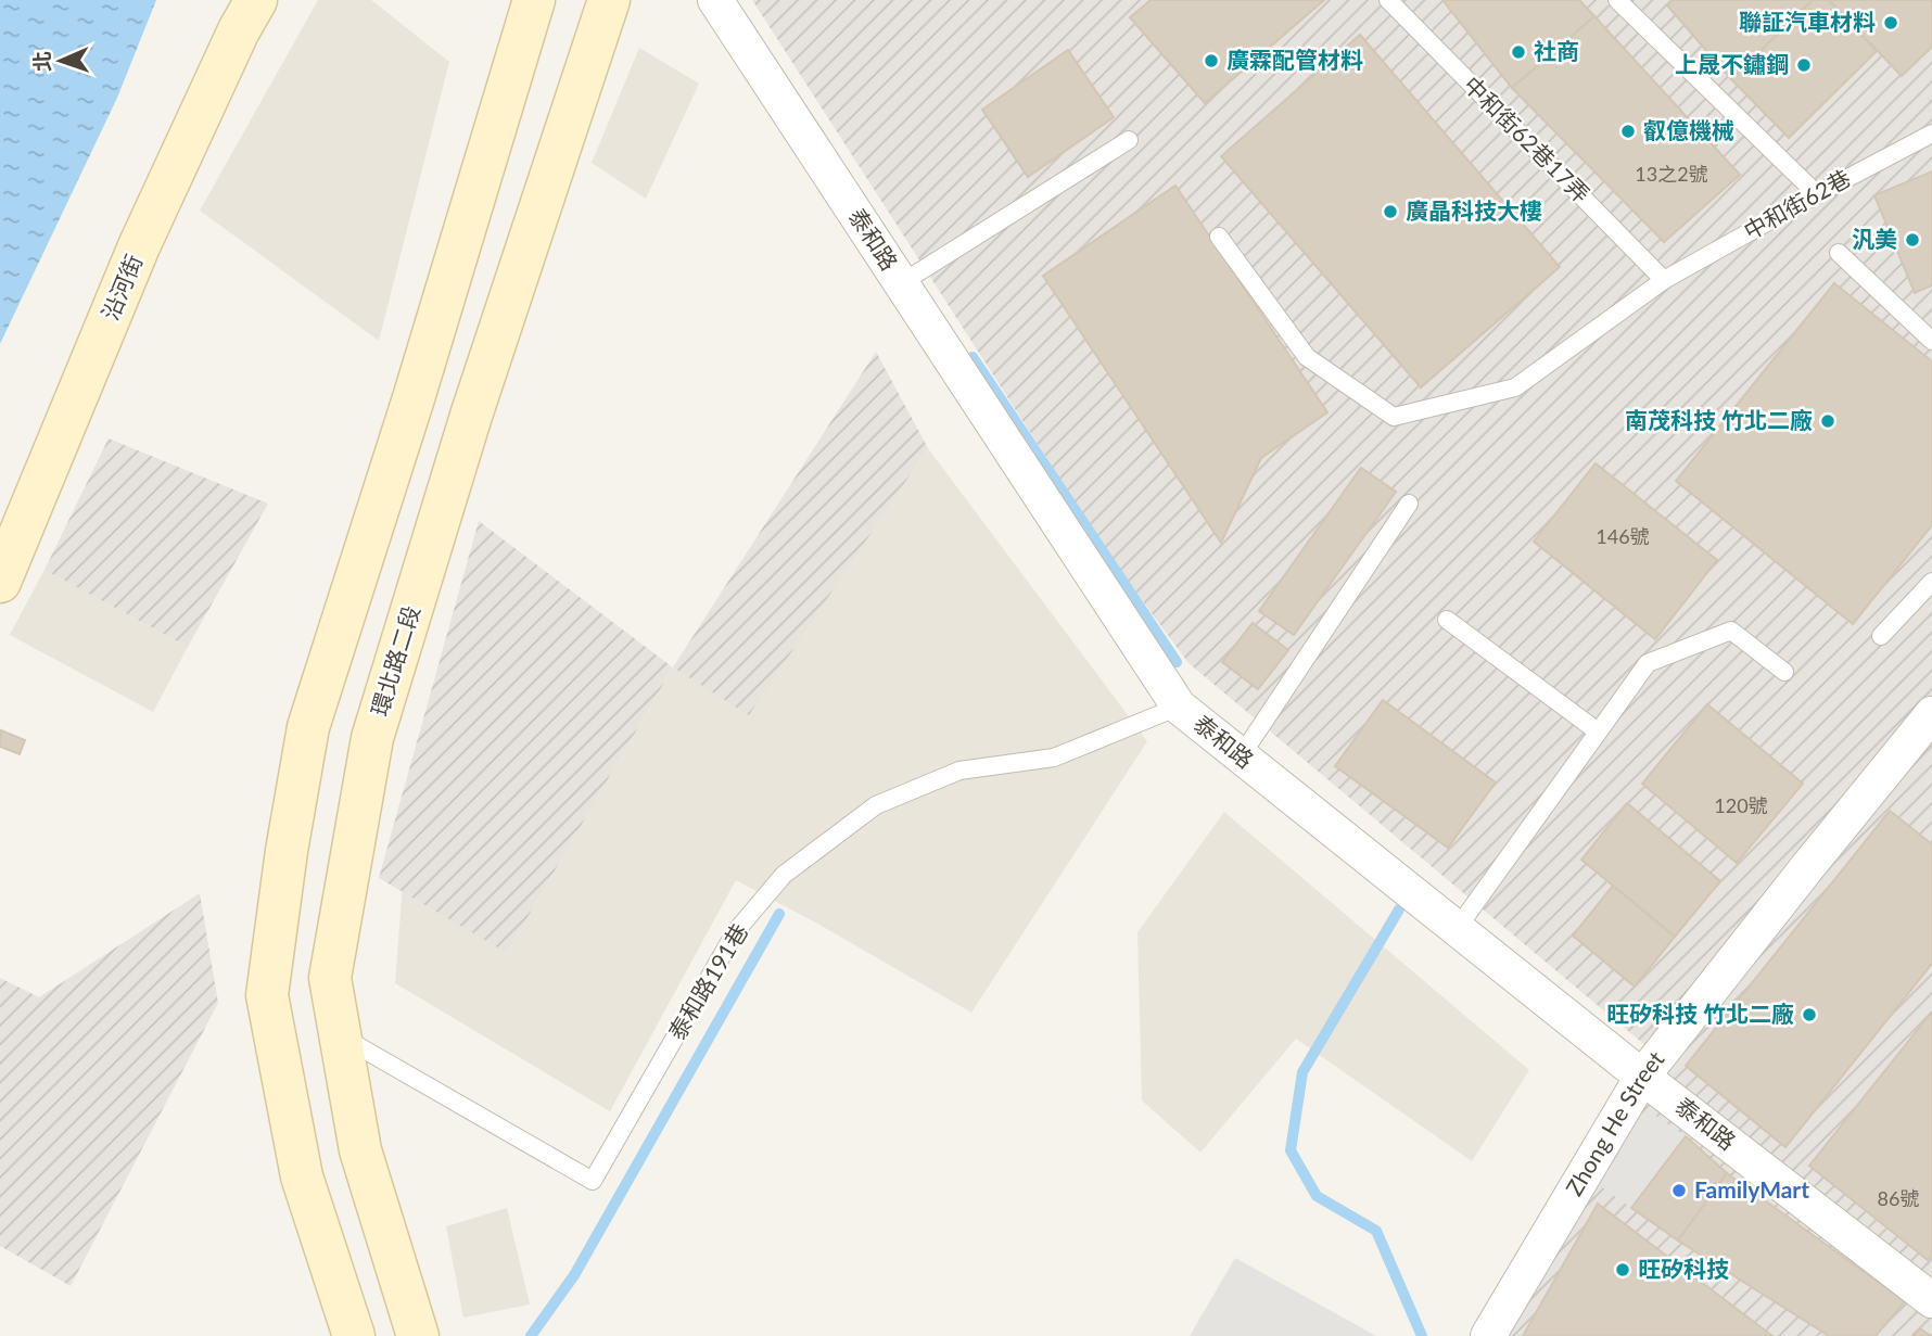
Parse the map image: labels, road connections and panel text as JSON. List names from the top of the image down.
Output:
{
  "streets": {
    "street": [
      "泰和路",
      "沿河街",
      "環北路二段",
      "Zhong He Street"
    ],
    "lane": ["中和街62巷17弄", "中和街62巷", "泰和路191巷"]
  },
  "crossings": [
    ["中和街62巷17弄", "中和街62巷"],
    ["泰和路", "泰和路191巷"],
    ["泰和路", "Zhong He Street"],
    ["環北路二段", "泰和路191巷"]
  ],
  "places": [
    "聯証汽車材料",
    "社商",
    "廣霖配管材料",
    "上晟不鏽鋼",
    "叡億機械",
    "廣晶科技大樓",
    "汎美",
    "南茂科技 竹北二廠",
    "旺矽科技 竹北二廠",
    "FamilyMart",
    "旺矽科技"
  ],
  "house_numbers": [
    "13之2號",
    "146號",
    "120號",
    "86號"
  ],
  "north": "left"
}
